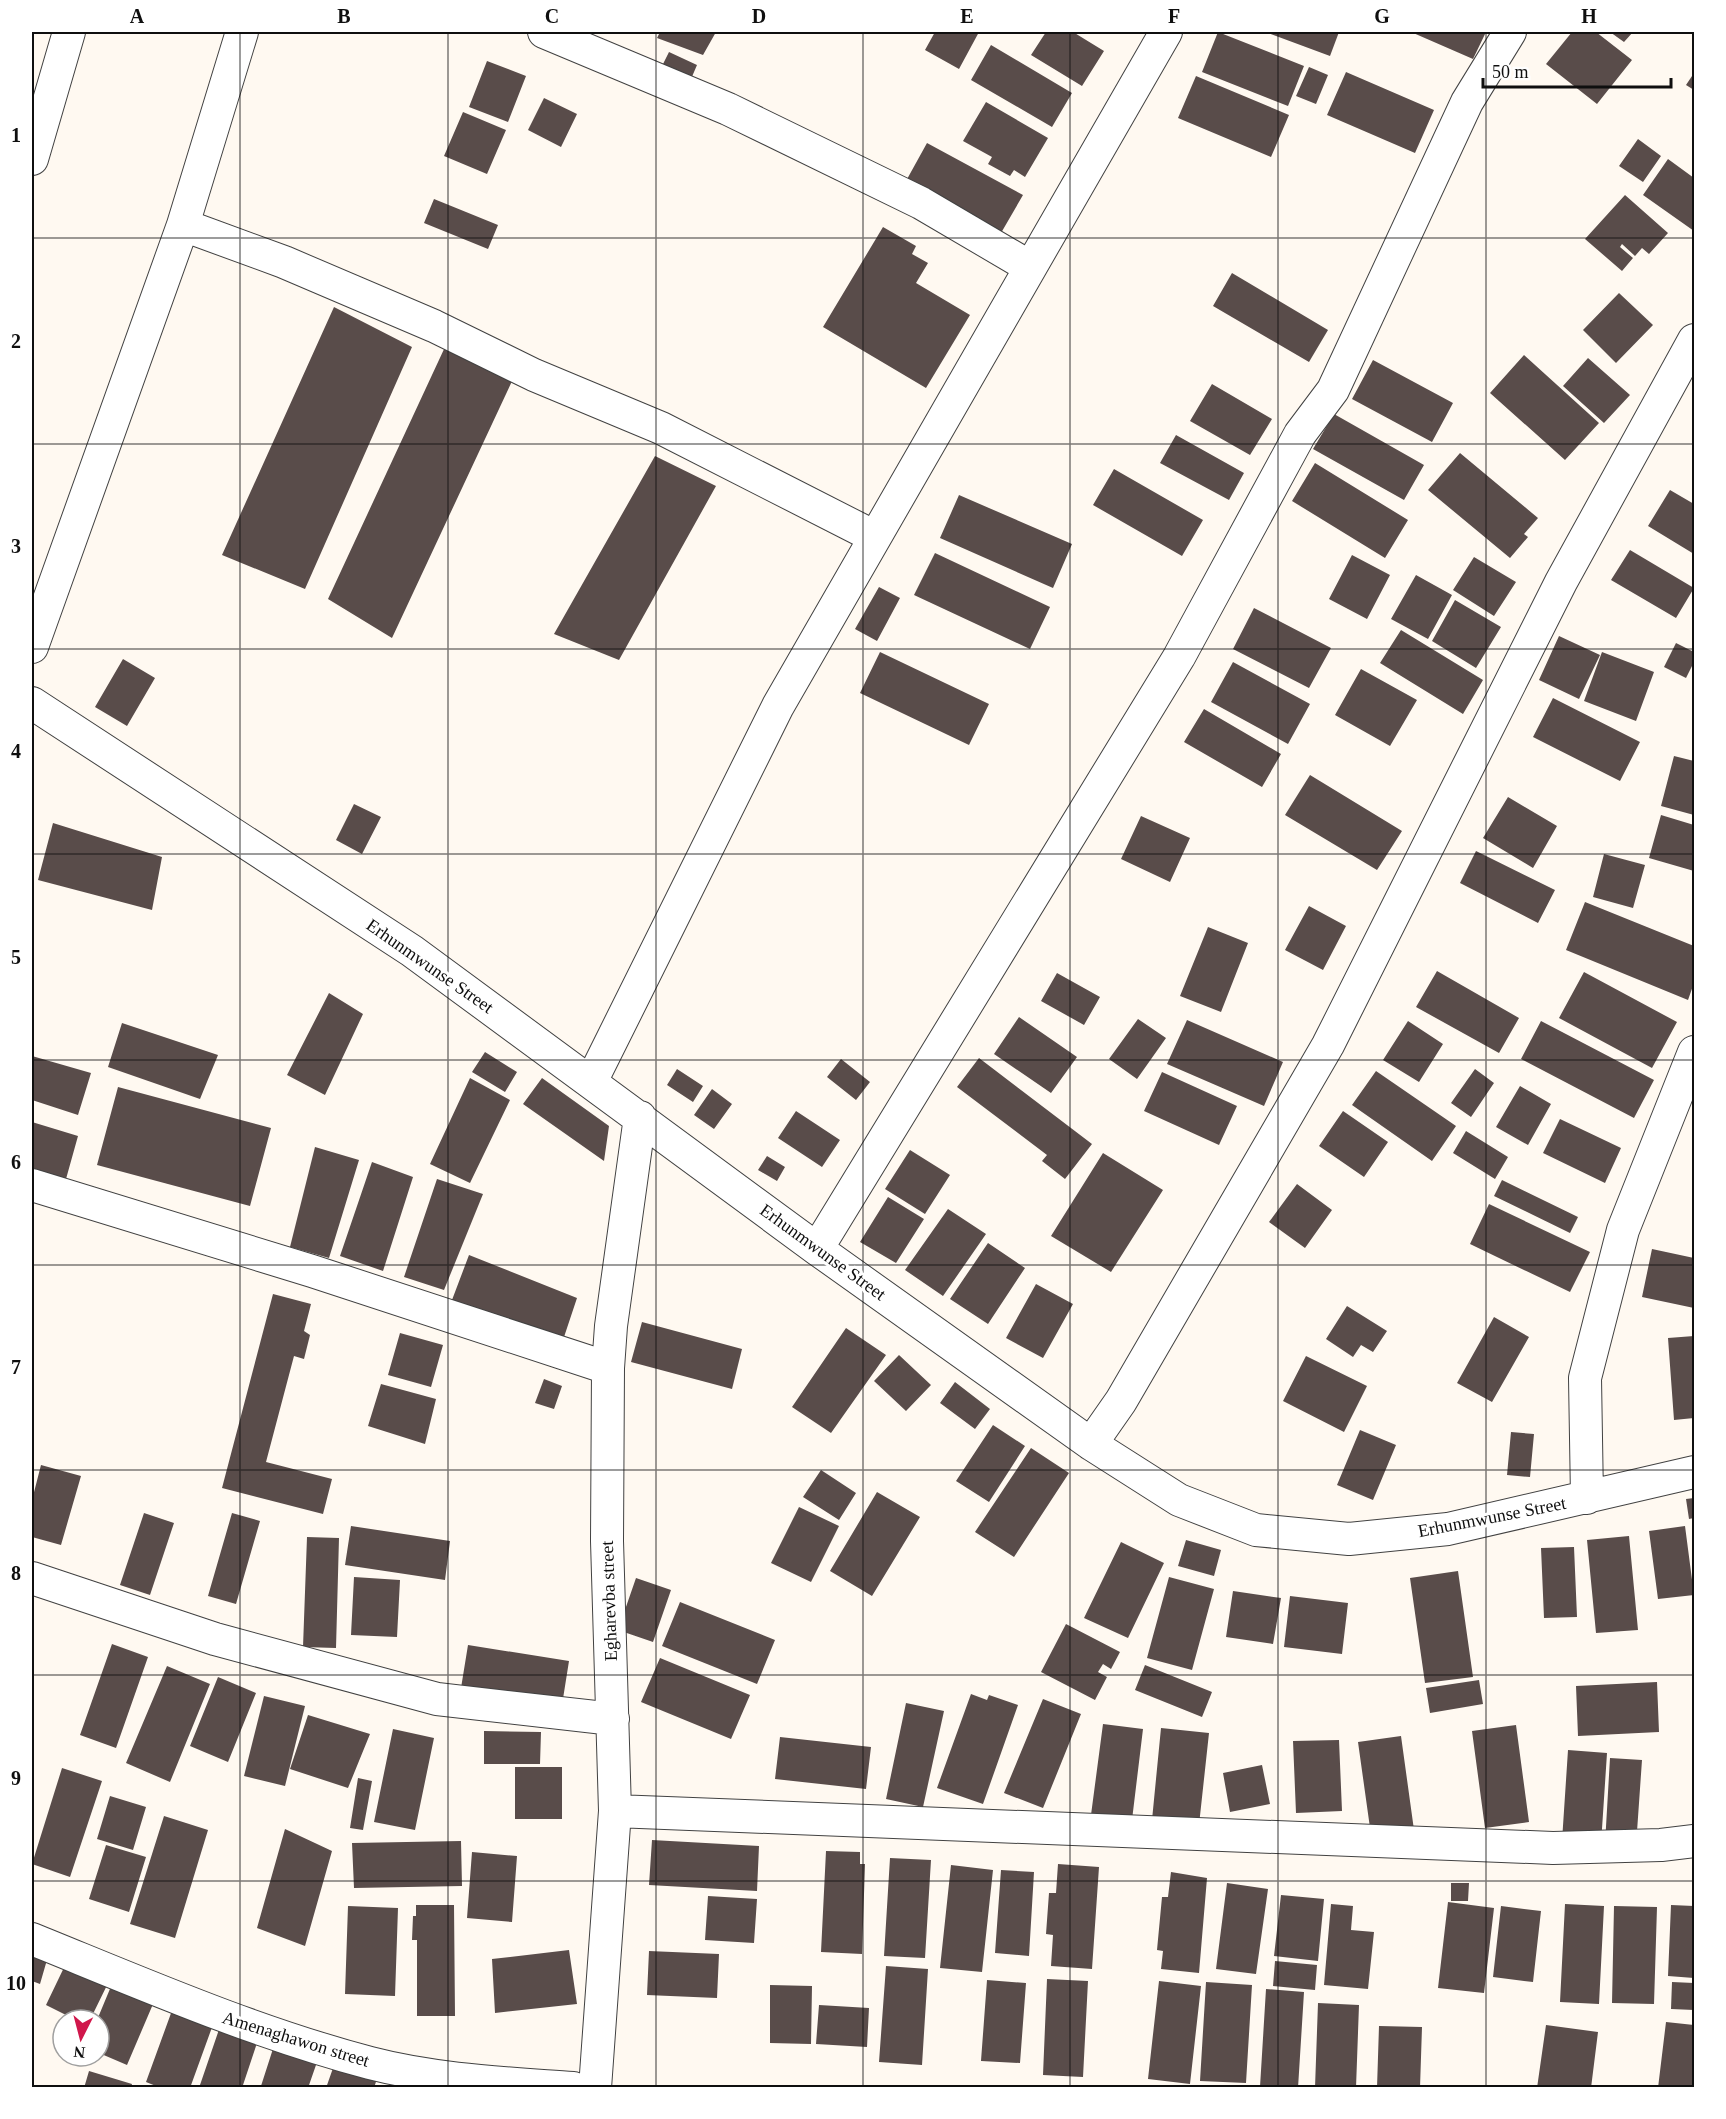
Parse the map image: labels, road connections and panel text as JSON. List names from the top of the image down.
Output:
{
  "streets": {
    "street": ["Erhunmwunse Street", "Egharevba street", "Amenaghawon street"]
  },
  "crossings": [
    ["Erhunmwunse Street", "Egharevba street"]
  ],
  "scale_bar": "50 m",
  "north": "bottom",
  "grid": {
    "columns": [
      "A",
      "B",
      "C",
      "D",
      "E",
      "F",
      "G",
      "H"
    ],
    "rows": [
      "1",
      "2",
      "3",
      "4",
      "5",
      "6",
      "7",
      "8",
      "9",
      "10"
    ]
  }
}
